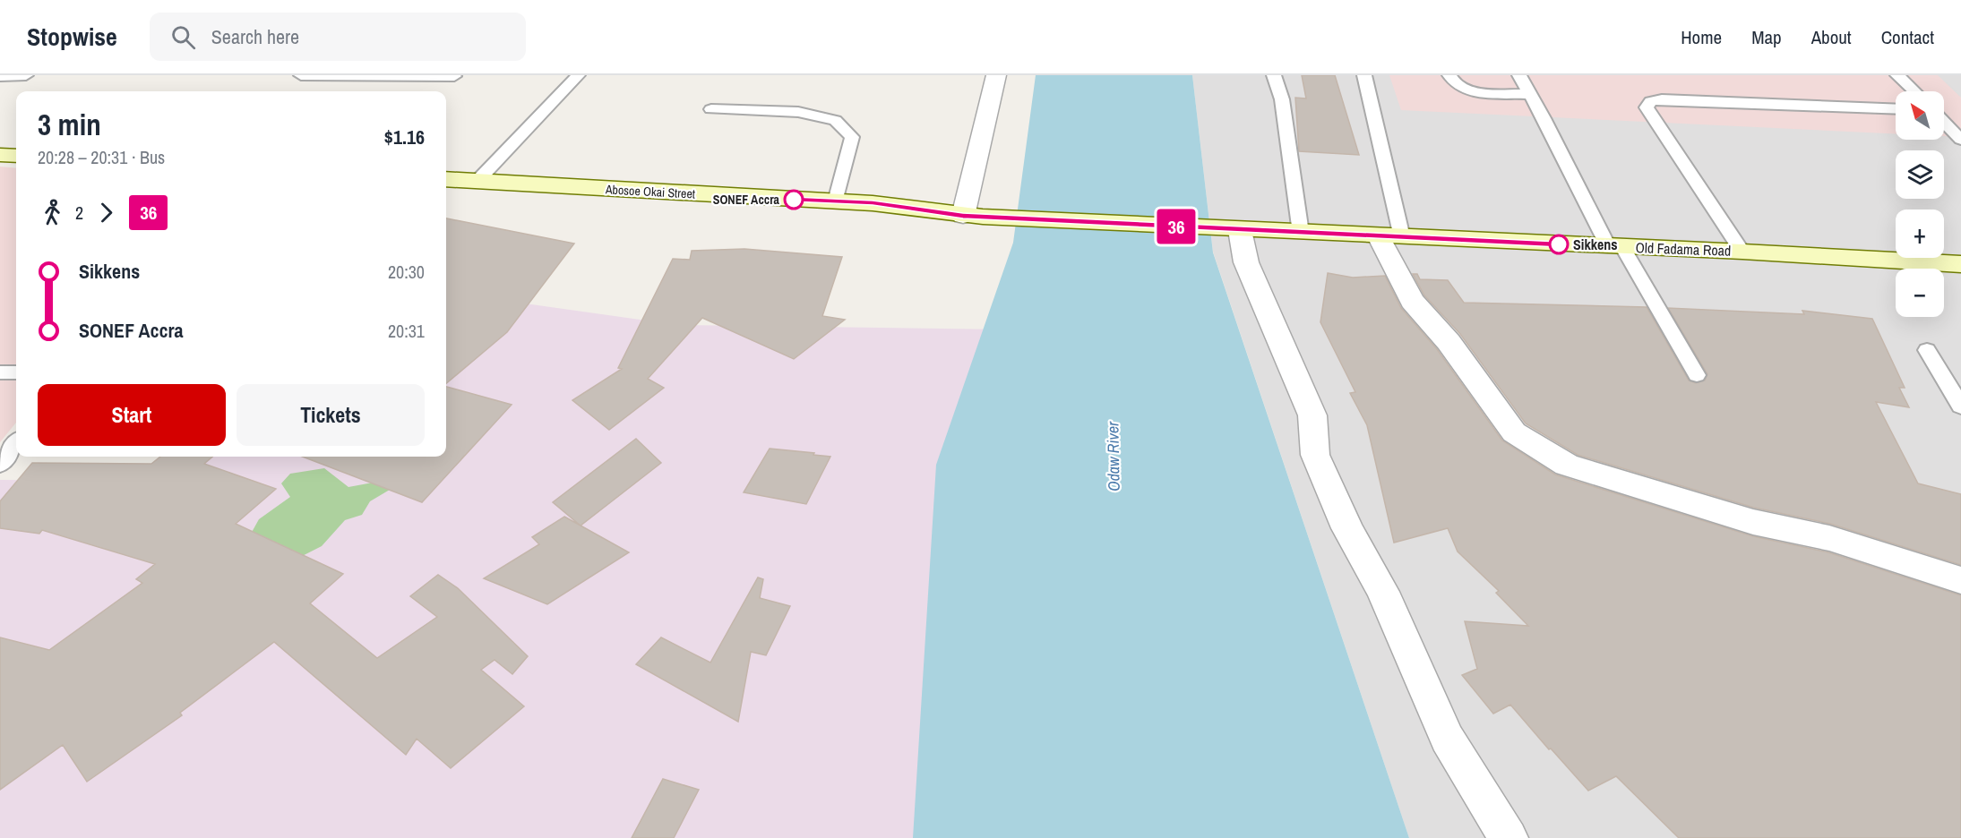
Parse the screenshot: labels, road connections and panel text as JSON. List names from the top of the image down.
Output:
{
  "streets": {
    "street": ["Abosoe Okai Street", "Old Fadama Road"]
  },
  "crossings": [
    ["Abosoe Okai Street", "Old Fadama Road"]
  ],
  "water": ["Odaw River"],
  "places": ["SONEF Accra", "Sikkens"],
  "lines": ["bus line 36"],
  "north": "top left",
  "page": {
    "header": "Stopwise",
    "search": "Search here",
    "nav": [
      "Home",
      "Map",
      "About",
      "Contact"
    ],
    "on_map": "36",
    "map_buttons": ["+", "−"],
    "heading": ["3 min", "20:28 – 20:31 · Bus", "$1.16"],
    "legs": ["2", "36"],
    "list": [
      {
        "name": "Sikkens",
        "value": "20:30"
      },
      {
        "name": "SONEF Accra",
        "value": "20:31"
      }
    ],
    "buttons": ["Start", "Tickets"]
  }
}
